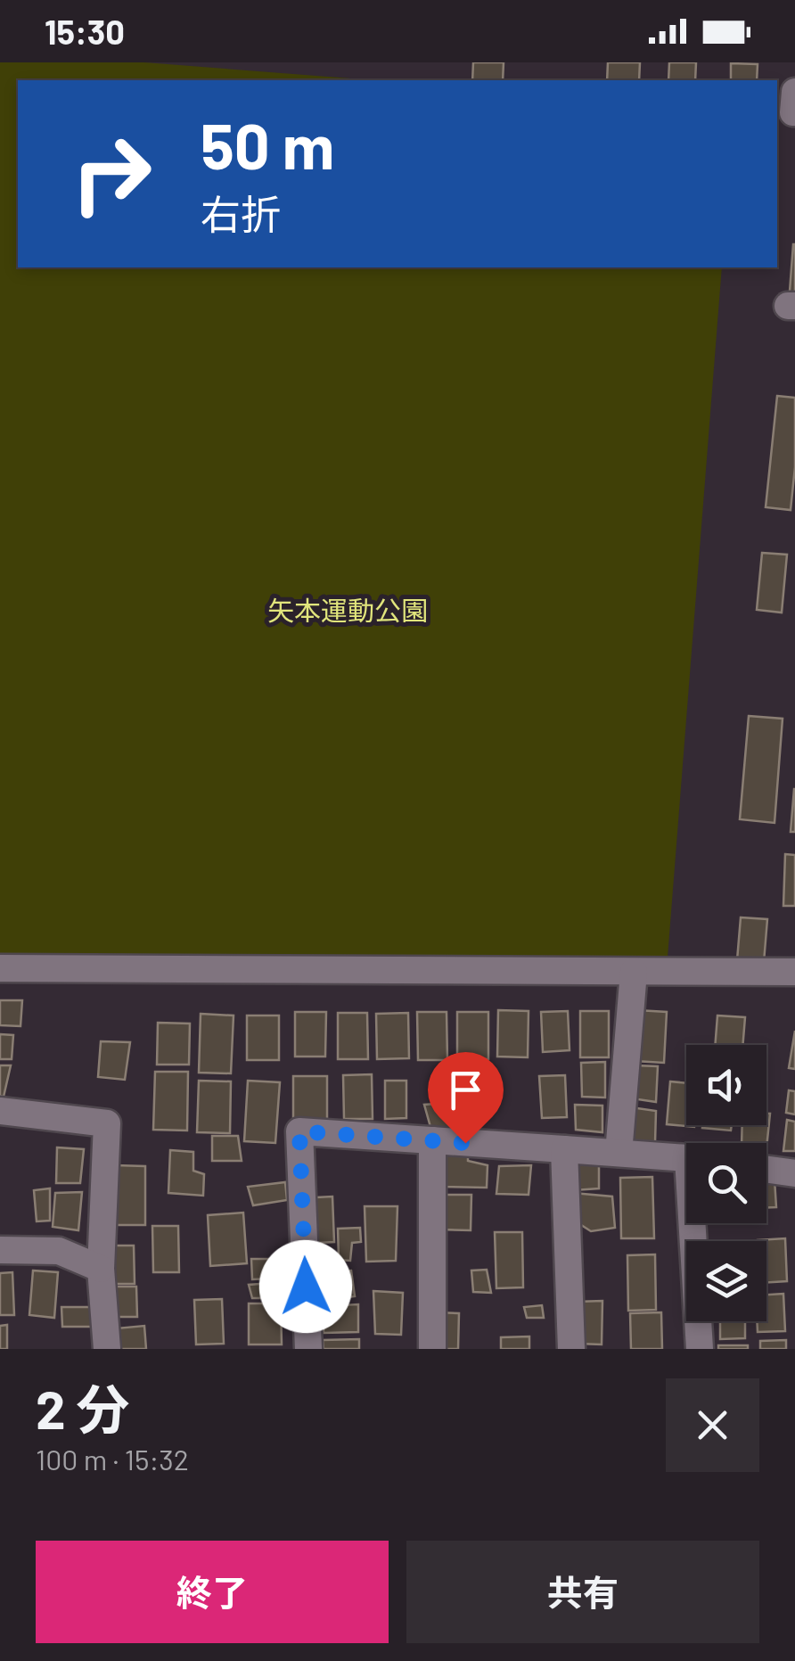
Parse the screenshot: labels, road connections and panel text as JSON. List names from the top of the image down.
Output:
{
  "parks": ["矢本運動公園"],
  "page": {
    "status": "15:30",
    "turn": ["50 m", "右折"],
    "heading": ["2 分", "100 m · 15:32"],
    "buttons": ["終了", "共有"]
  }
}
